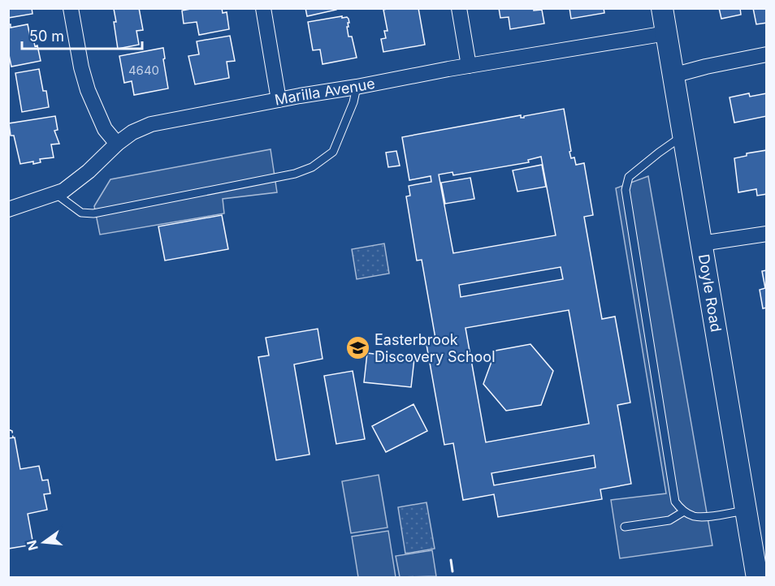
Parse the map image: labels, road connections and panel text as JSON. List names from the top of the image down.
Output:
{
  "streets": {
    "main road": ["Doyle Road"],
    "street": ["Marilla Avenue"]
  },
  "crossings": [
    ["Marilla Avenue", "Doyle Road"]
  ],
  "places": {
    "school or university": ["Easterbrook Discovery School"]
  },
  "house_numbers": ["4640"],
  "scale_bar": "50 m",
  "north": "left"
}
